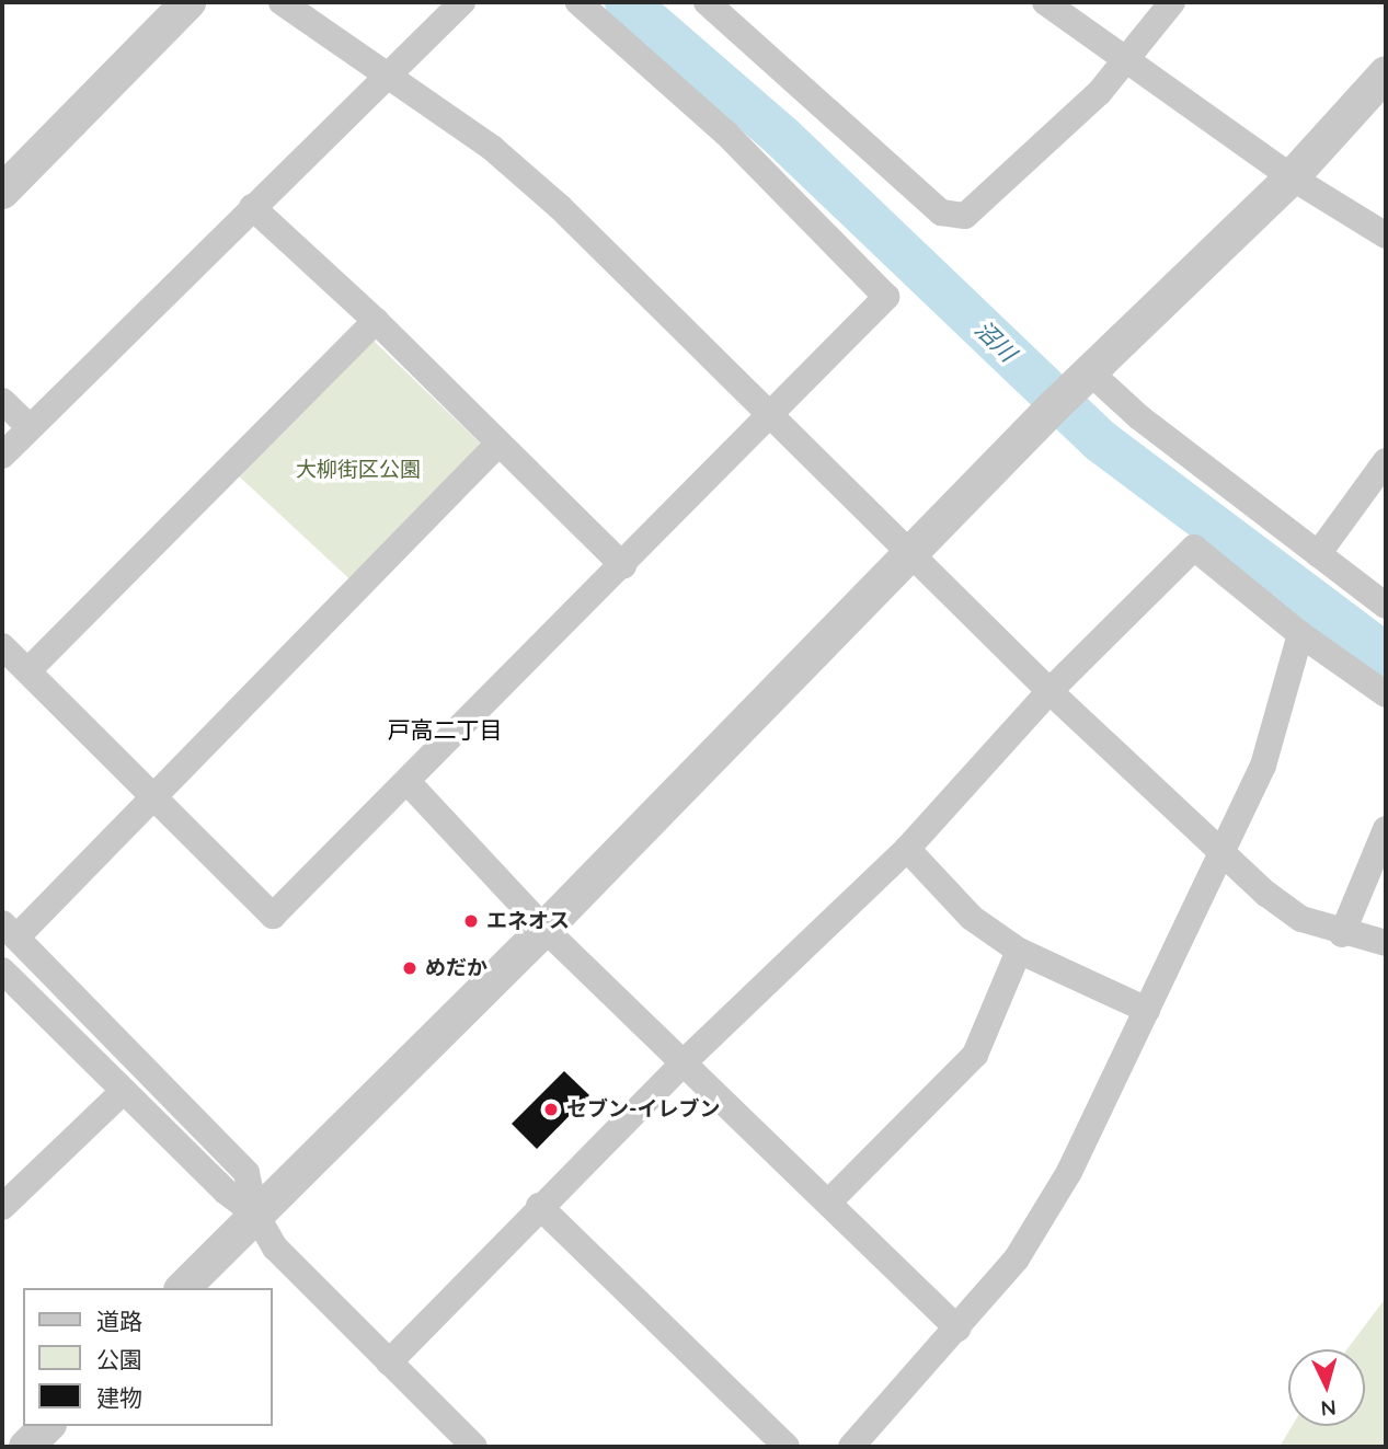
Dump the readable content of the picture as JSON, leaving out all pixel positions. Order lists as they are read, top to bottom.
{
  "districts": ["戸高二丁目"],
  "water": ["沼川"],
  "parks": ["大柳街区公園"],
  "places": ["エネオス", "めだか", "セブン-イレブン"],
  "legend": ["道路", "公園", "建物"],
  "north": "bottom"
}
